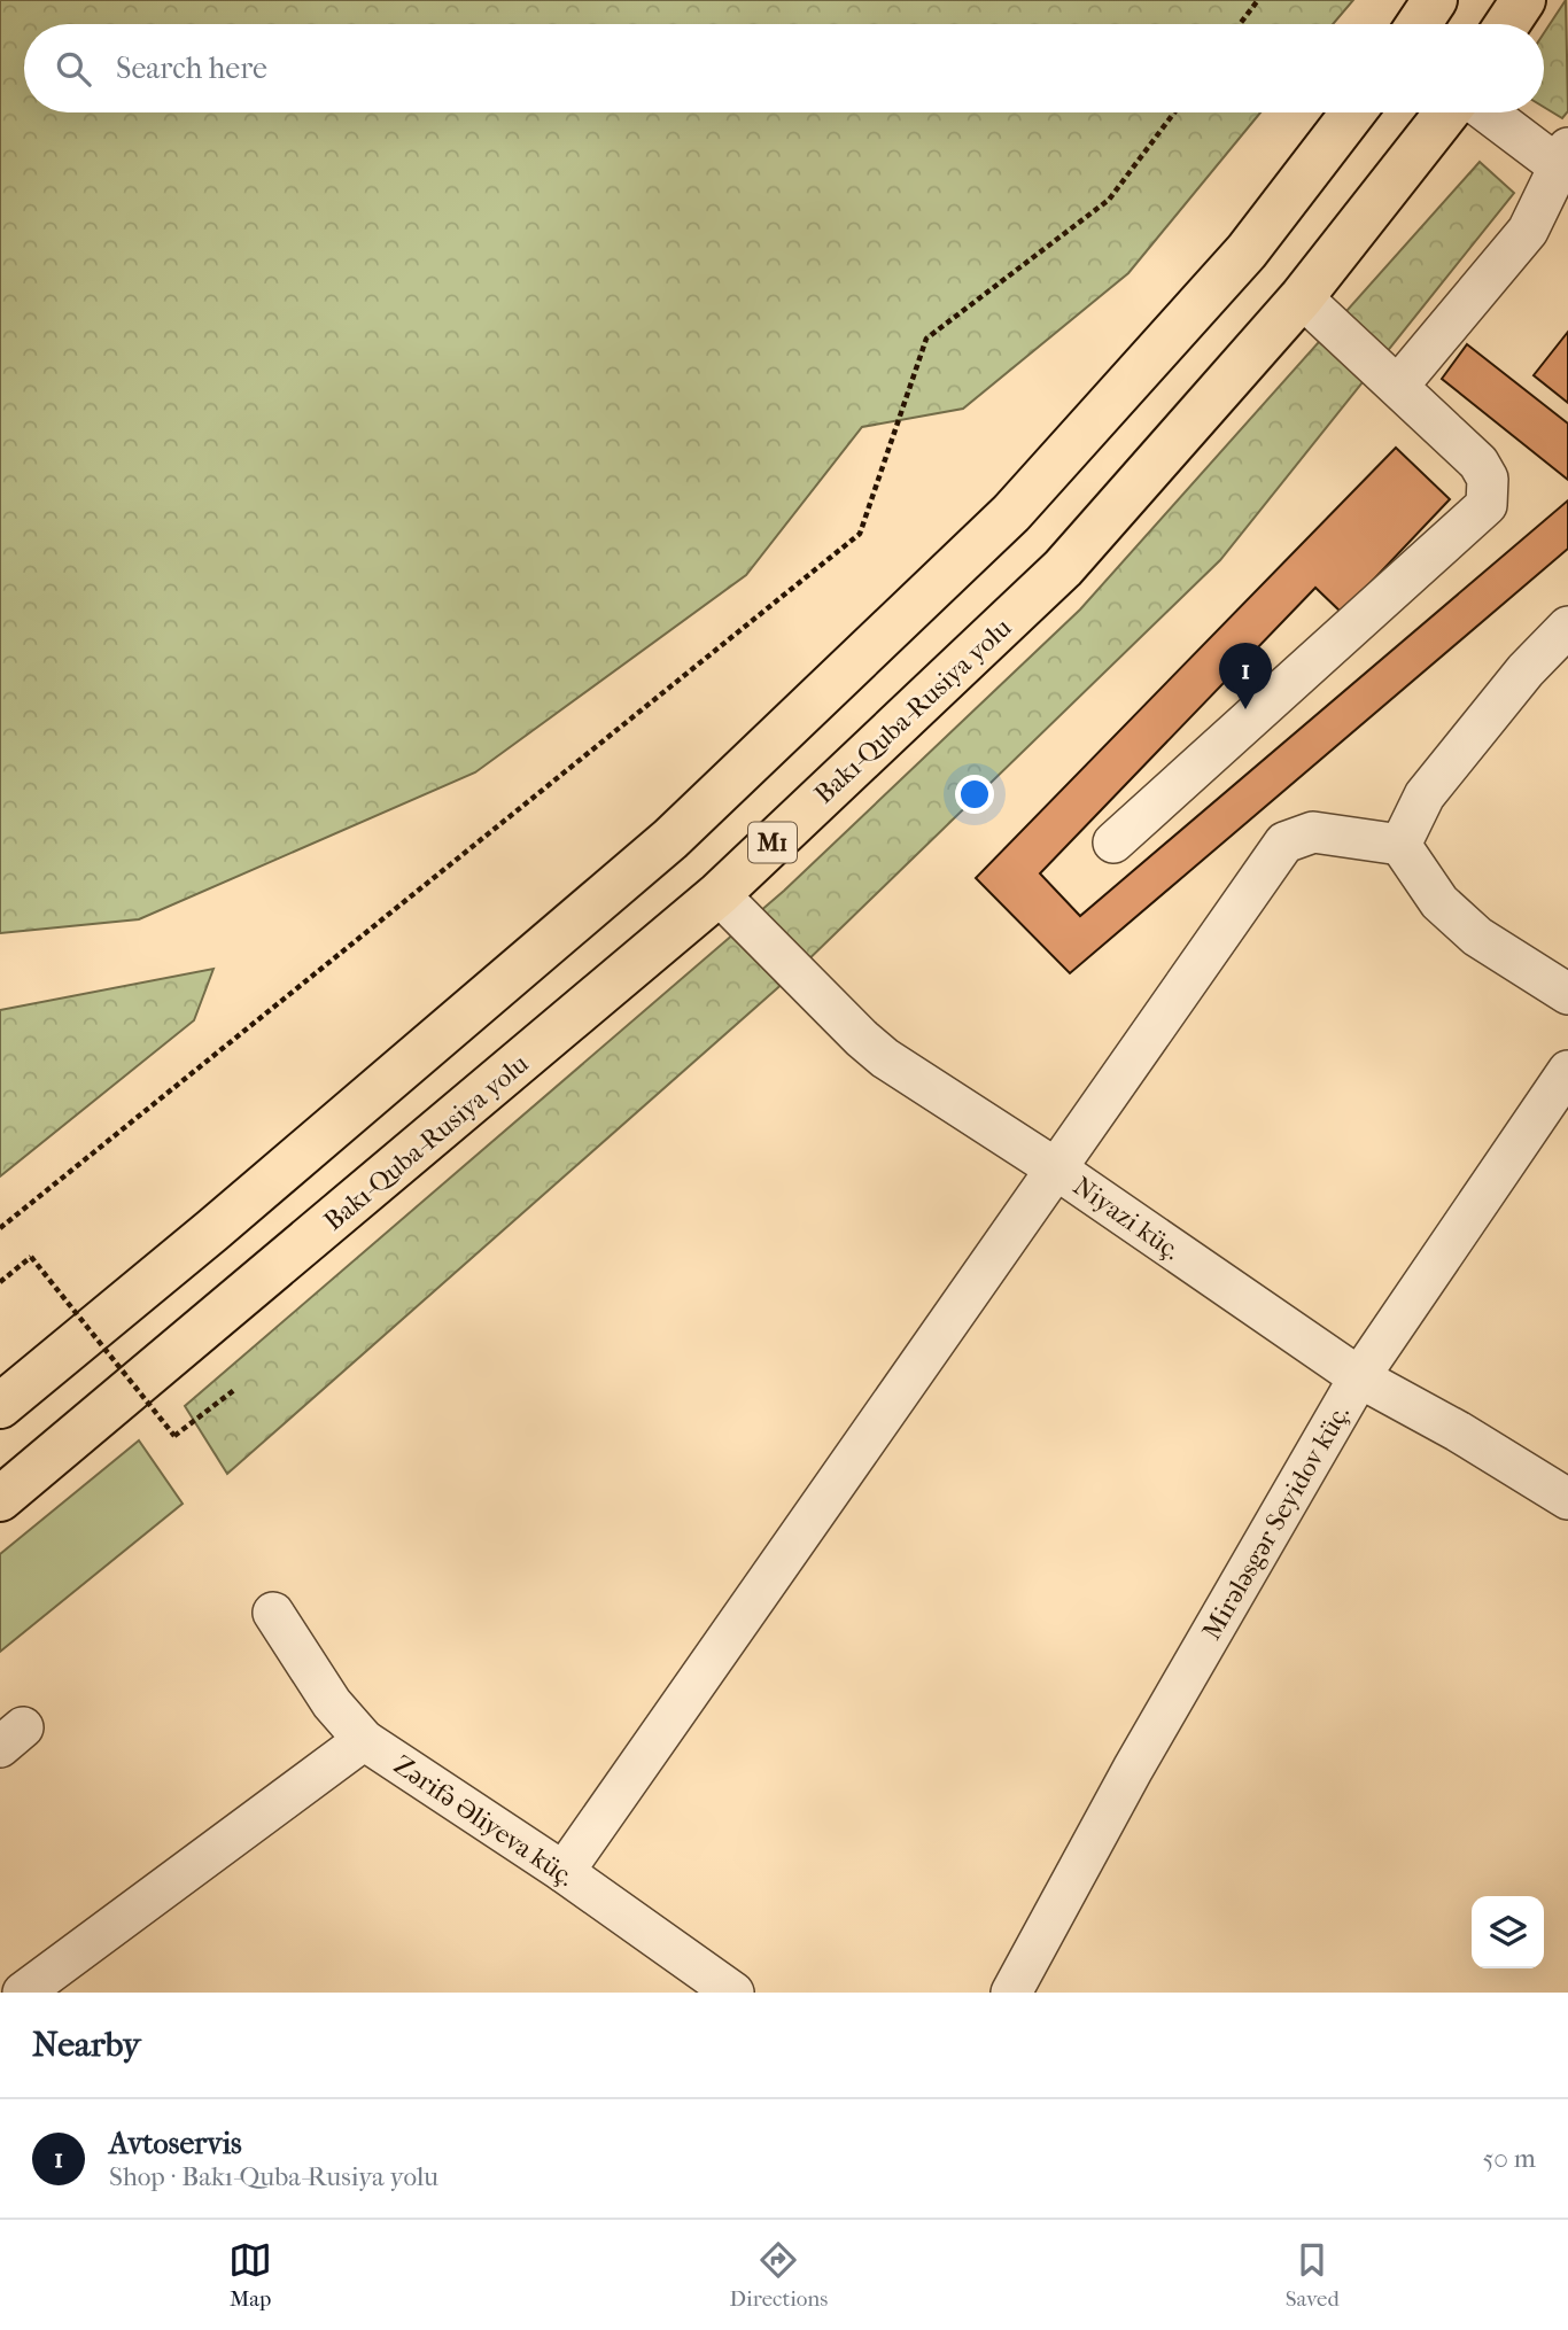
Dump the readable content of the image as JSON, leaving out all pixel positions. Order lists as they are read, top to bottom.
{
  "streets": {
    "highway": ["Bakı-Quba-Rusiya yolu", "M1"],
    "street": ["Niyazi küç.", "Mirələsgər Seyidov küç.", "Zərifə Əliyeva küç."]
  },
  "crossings": [
    ["Bakı-Quba-Rusiya yolu", "Niyazi küç."],
    ["Niyazi küç.", "Mirələsgər Seyidov küç."]
  ],
  "page": {
    "search": "Search here",
    "pins": "1",
    "heading": "Nearby",
    "list": [
      {
        "mark": "1",
        "name": "Avtoservis",
        "note": "Shop · Bakı-Quba-Rusiya yolu",
        "value": "50 m"
      }
    ],
    "nav": ["Map", "Directions", "Saved"]
  }
}
